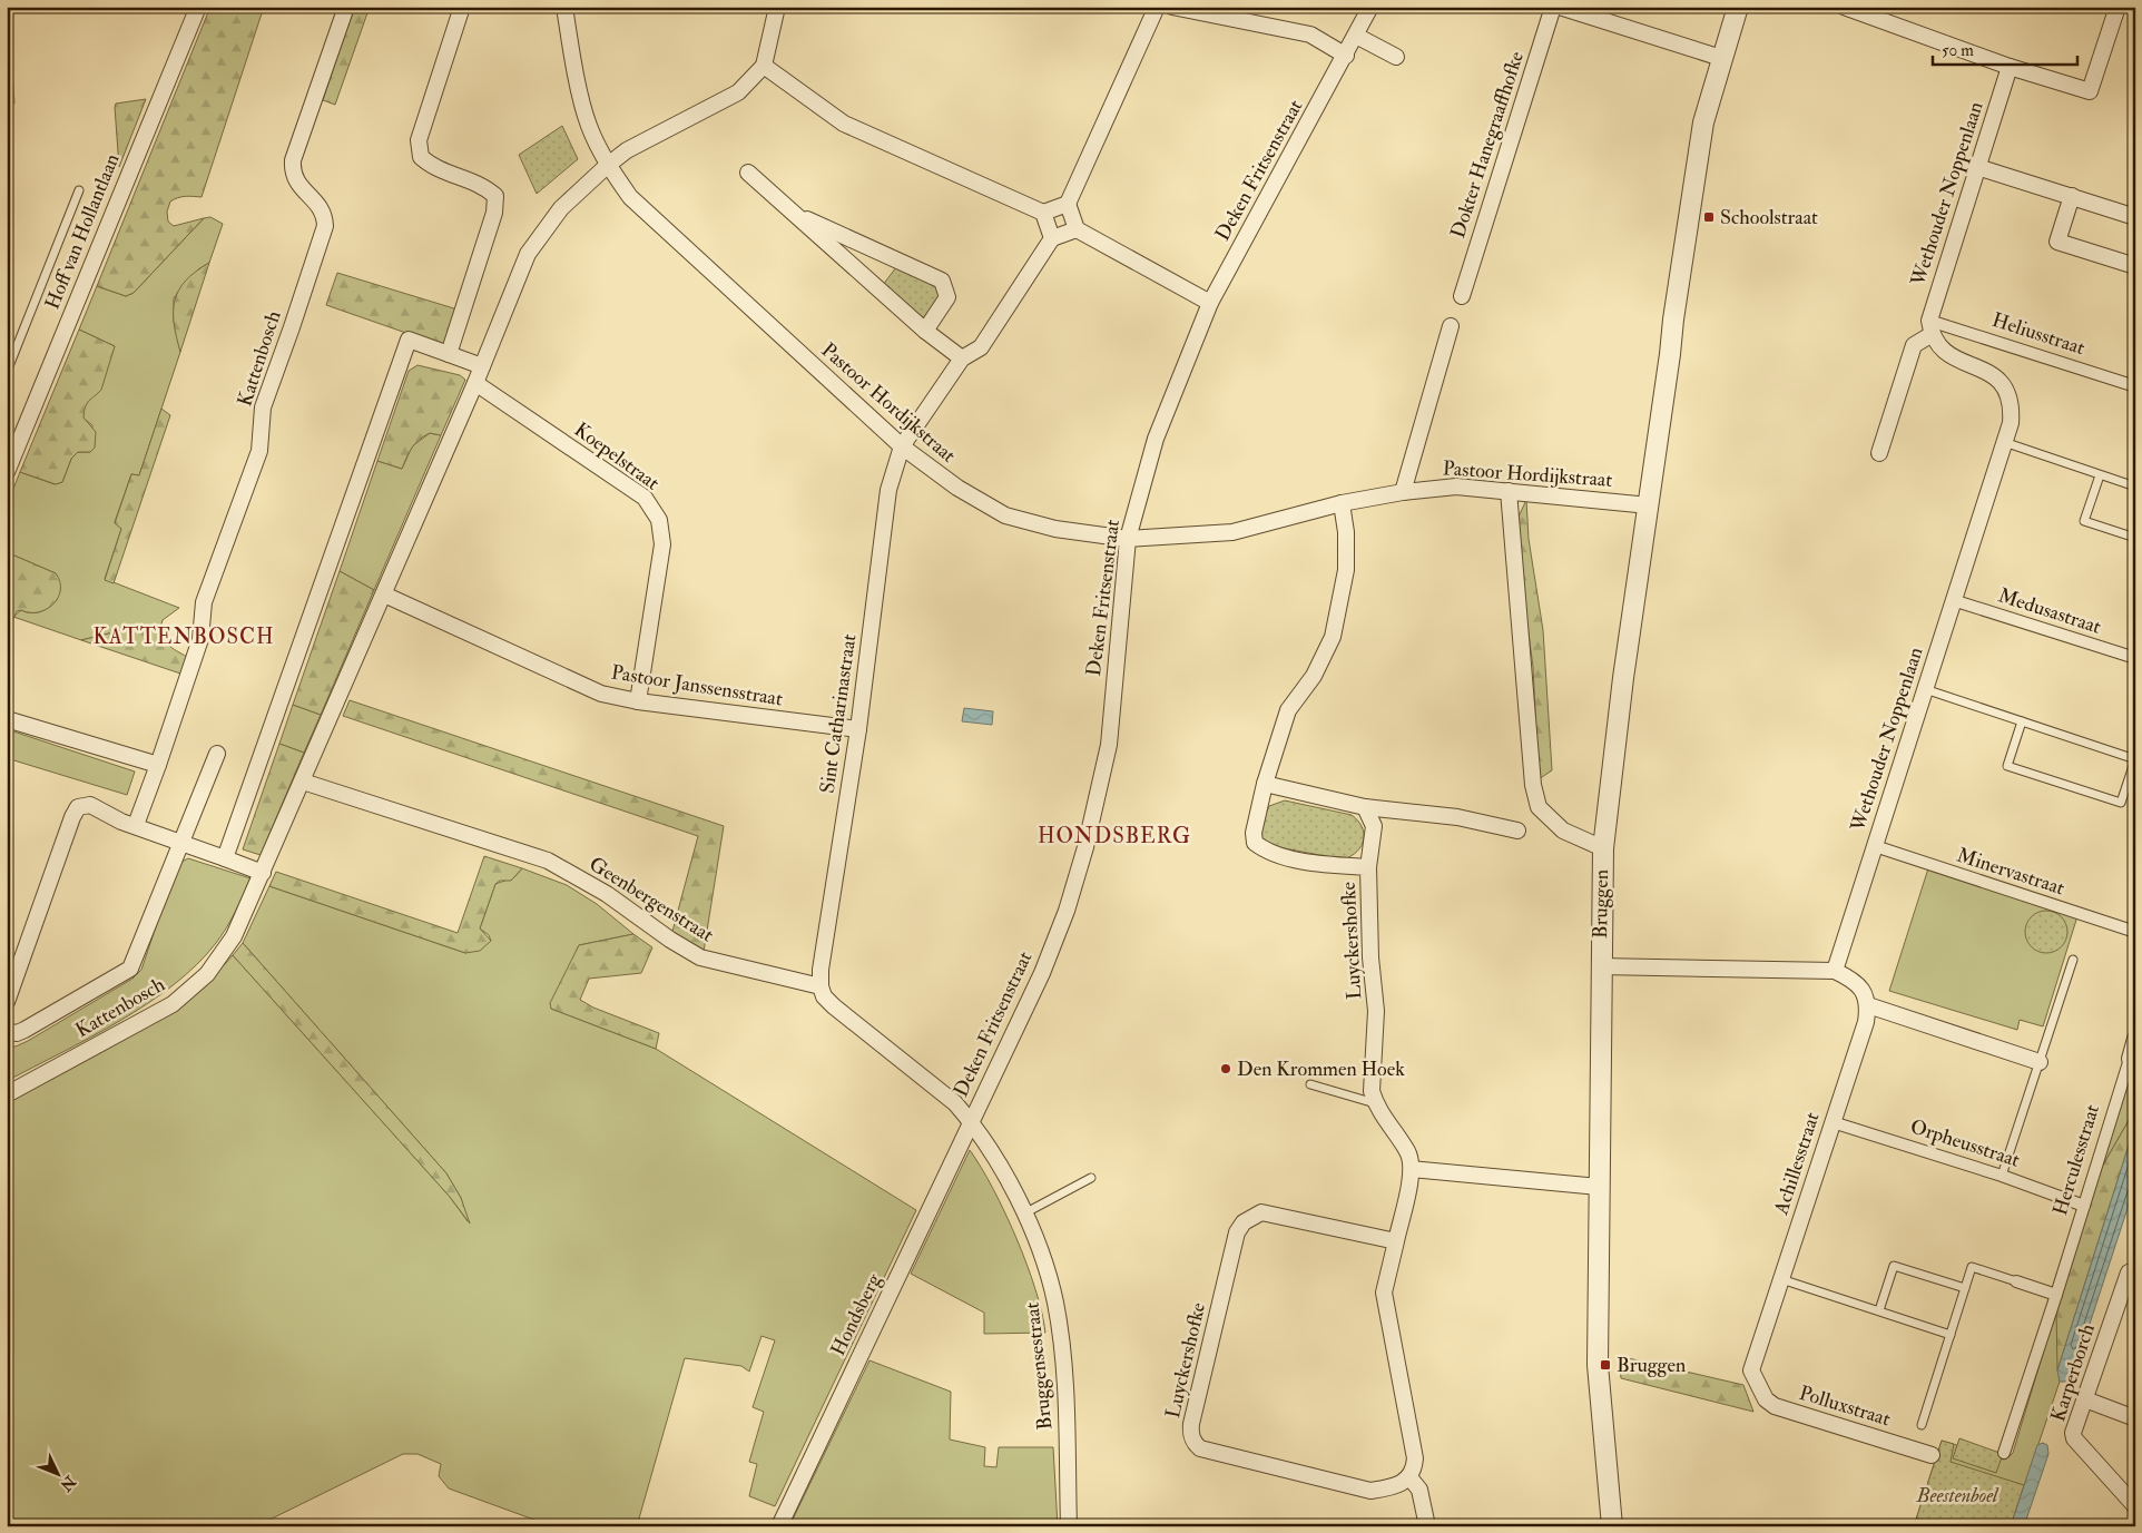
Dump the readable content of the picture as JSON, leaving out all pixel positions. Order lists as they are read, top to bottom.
{
  "streets": {
    "street": [
      "Dokter Hanegraaffhofke",
      "Deken Fritsenstraat",
      "Wethouder Noppenlaan",
      "Hoff van Hollantlaan",
      "Heliusstraat",
      "Kattenbosch",
      "Pastoor Hordijkstraat",
      "Koepelstraat",
      "Medusastraat",
      "Pastoor Janssensstraat",
      "Sint Catharinastraat",
      "Minervastraat",
      "Geenbergenstraat",
      "Bruggen",
      "Luyckershofke",
      "Orpheusstraat",
      "Herculesstraat",
      "Achillesstraat",
      "Hondsberg",
      "Bruggensestraat",
      "Karperborch",
      "Polluxstraat"
    ]
  },
  "crossings": [
    ["Deken Fritsenstraat", "Pastoor Hordijkstraat"],
    ["Deken Fritsenstraat", "Hondsberg"],
    ["Deken Fritsenstraat", "Bruggensestraat"],
    ["Wethouder Noppenlaan", "Heliusstraat"],
    ["Wethouder Noppenlaan", "Medusastraat"],
    ["Wethouder Noppenlaan", "Minervastraat"],
    ["Kattenbosch", "Pastoor Hordijkstraat"],
    ["Kattenbosch", "Koepelstraat"],
    ["Kattenbosch", "Pastoor Janssensstraat"],
    ["Kattenbosch", "Geenbergenstraat"],
    ["Pastoor Hordijkstraat", "Sint Catharinastraat"],
    ["Pastoor Hordijkstraat", "Bruggen"],
    ["Pastoor Hordijkstraat", "Luyckershofke"],
    ["Koepelstraat", "Pastoor Janssensstraat"],
    ["Pastoor Janssensstraat", "Sint Catharinastraat"],
    ["Sint Catharinastraat", "Geenbergenstraat"],
    ["Orpheusstraat", "Herculesstraat"],
    ["Orpheusstraat", "Achillesstraat"],
    ["Achillesstraat", "Polluxstraat"],
    ["Hondsberg", "Bruggensestraat"]
  ],
  "districts": ["KATTENBOSCH", "HONDSBERG"],
  "parks": ["Beestenboel"],
  "places": {
    "transit": ["Schoolstraat", "Bruggen"],
    "other": ["Den Krommen Hoek"]
  },
  "scale_bar": "50 m",
  "north": "bottom right"
}
